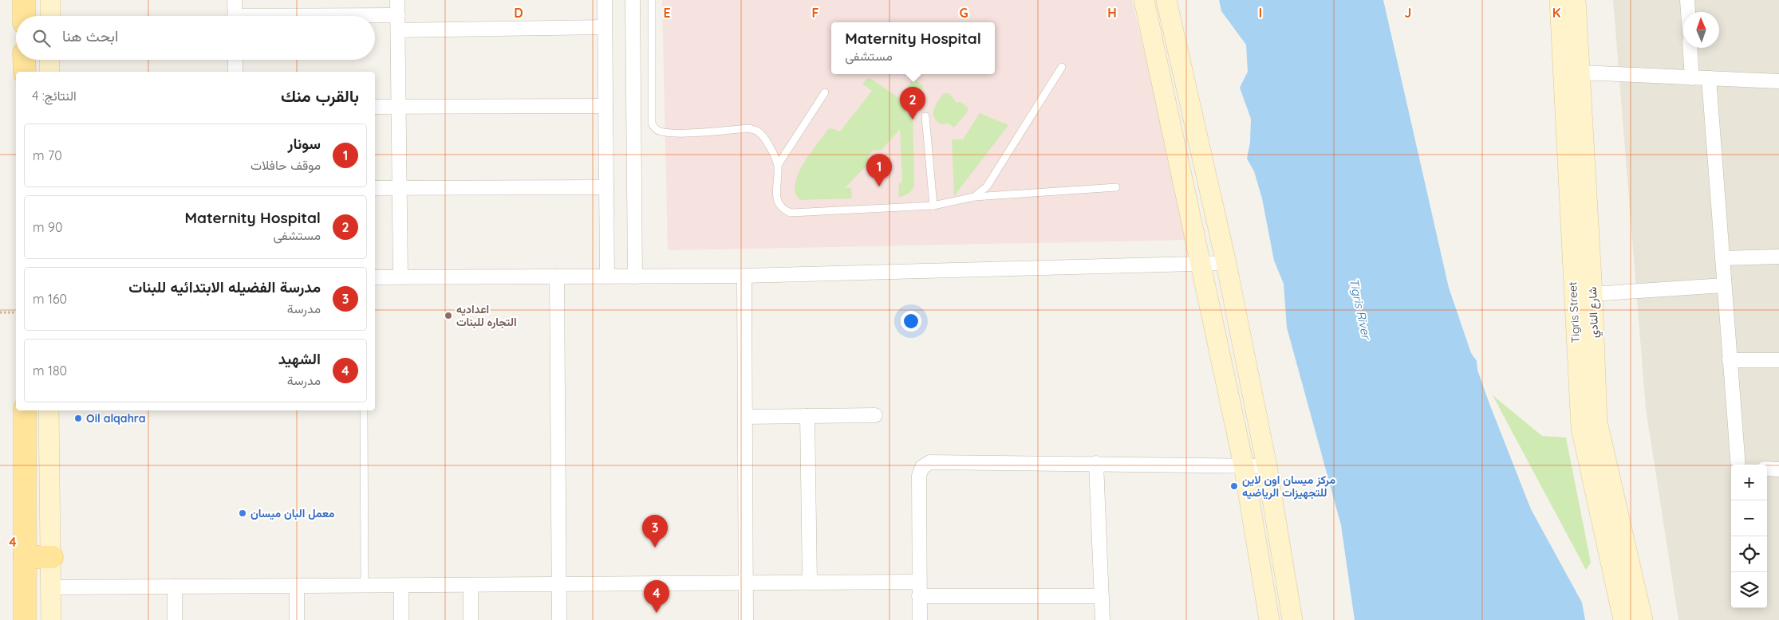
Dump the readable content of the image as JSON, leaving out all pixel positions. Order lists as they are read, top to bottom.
{
  "streets": {
    "street": ["Tigris Street", "شارع النادي"]
  },
  "water": ["Tigris River"],
  "places": [
    "اعداديه التجاره للبنات",
    "Oil alqahra",
    "مركز ميسان اون لاين للتجهيزات الرياضيه",
    "معمل البان ميسان"
  ],
  "north": "top",
  "page": {
    "search": "ابحث هنا",
    "popup": ["Maternity Hospital", "مستشفى"],
    "heading": ["بالقرب منك", "النتائج: 4"],
    "pins": [
      "2",
      "1",
      "3",
      "4"
    ],
    "list": [
      {
        "mark": "1",
        "name": "سونار",
        "note": "موقف حافلات",
        "value": "70 m"
      },
      {
        "mark": "2",
        "name": "Maternity Hospital",
        "note": "مستشفى",
        "value": "90 m"
      },
      {
        "mark": "3",
        "name": "مدرسة الفضيله الابتدائيه للبنات",
        "note": "مدرسة",
        "value": "160 m"
      },
      {
        "mark": "4",
        "name": "الشهيد",
        "note": "مدرسة",
        "value": "180 m"
      }
    ],
    "map_buttons": ["+", "−"]
  },
  "grid": {
    "columns": [
      "D",
      "E",
      "F",
      "G",
      "H",
      "I",
      "J",
      "K"
    ],
    "rows": ["4"]
  }
}
